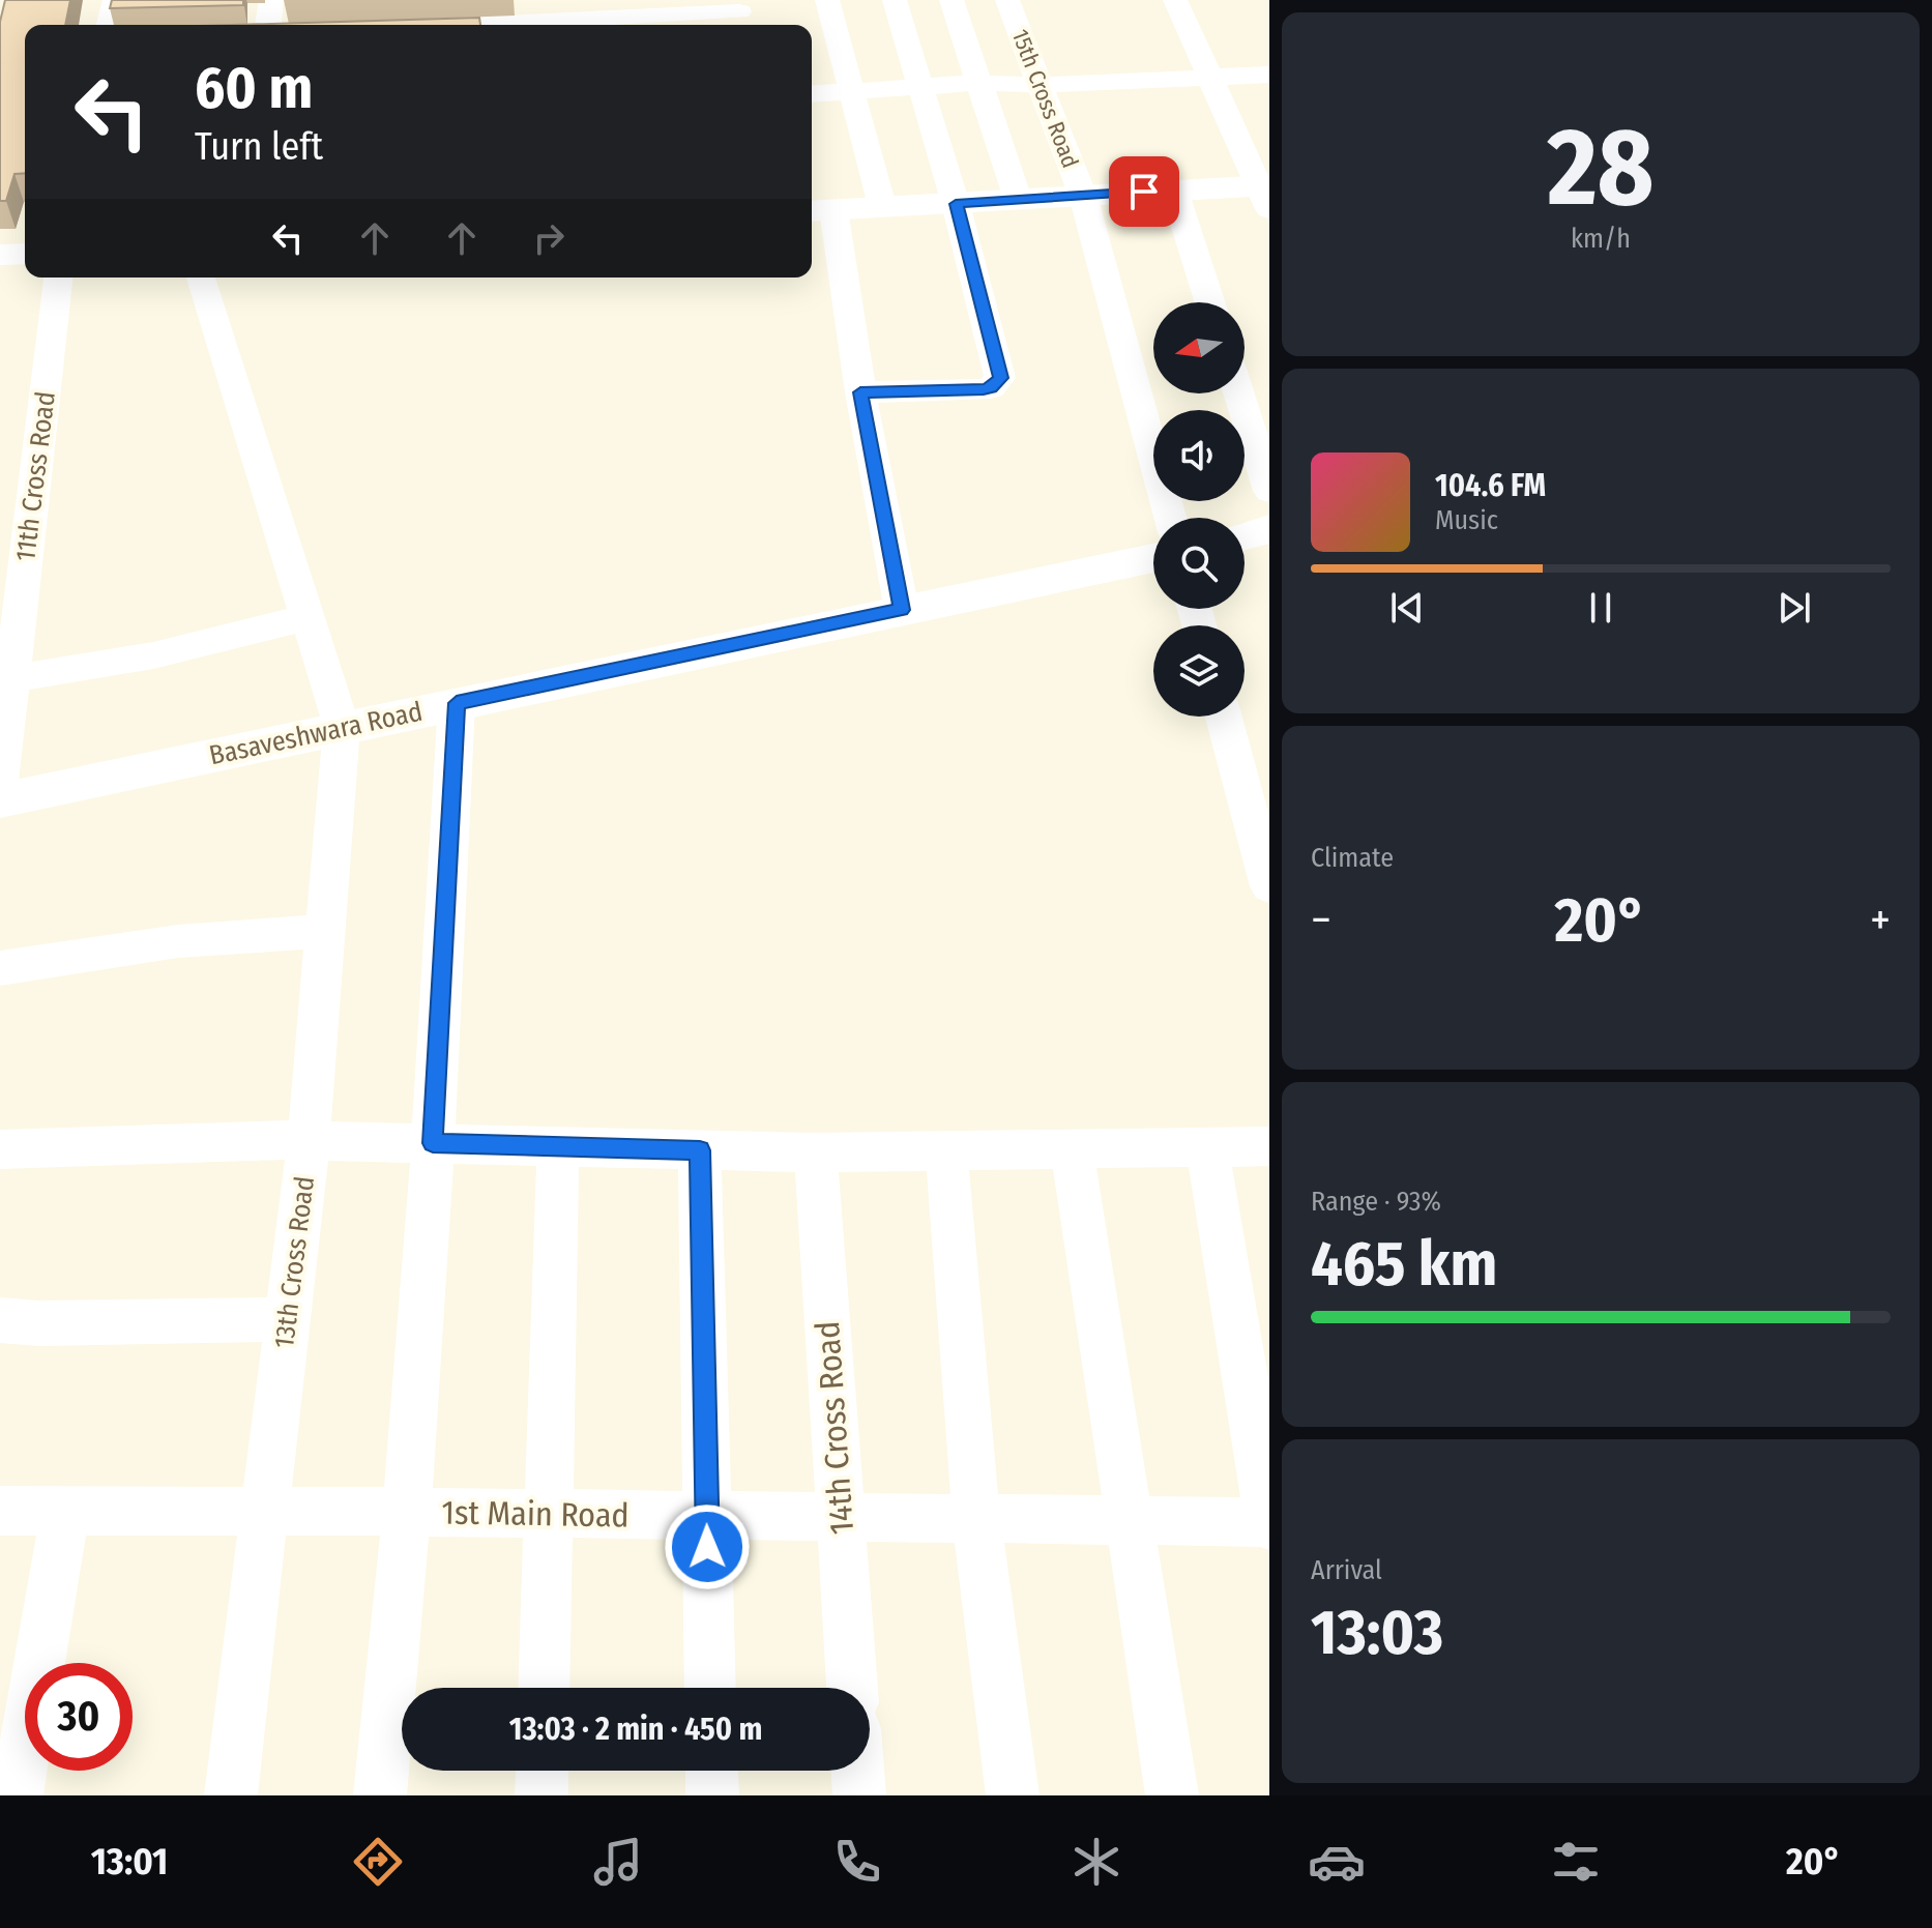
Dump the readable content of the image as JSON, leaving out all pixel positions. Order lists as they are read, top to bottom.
{
  "streets": {
    "street": [
      "15th Cross Road",
      "11th Cross Road",
      "Basaveshwara Road",
      "13th Cross Road",
      "14th Cross Road",
      "1st Main Road"
    ]
  },
  "crossings": [
    ["11th Cross Road", "Basaveshwara Road"],
    ["Basaveshwara Road", "13th Cross Road"],
    ["13th Cross Road", "1st Main Road"],
    ["14th Cross Road", "1st Main Road"]
  ],
  "north": "left",
  "page": {
    "tile": [
      ["28", "km/h"],
      "Climate",
      ["Range · 93%", "465 km"],
      ["Arrival", "13:03"]
    ],
    "turn": ["60 m", "Turn left"],
    "song": ["104.6 FM", "Music"],
    "heat": ["−", "20°", "+"],
    "limit": "30",
    "trip": "13:03 · 2 min · 450 m",
    "tabs": ["13:01", "20°"]
  }
}
